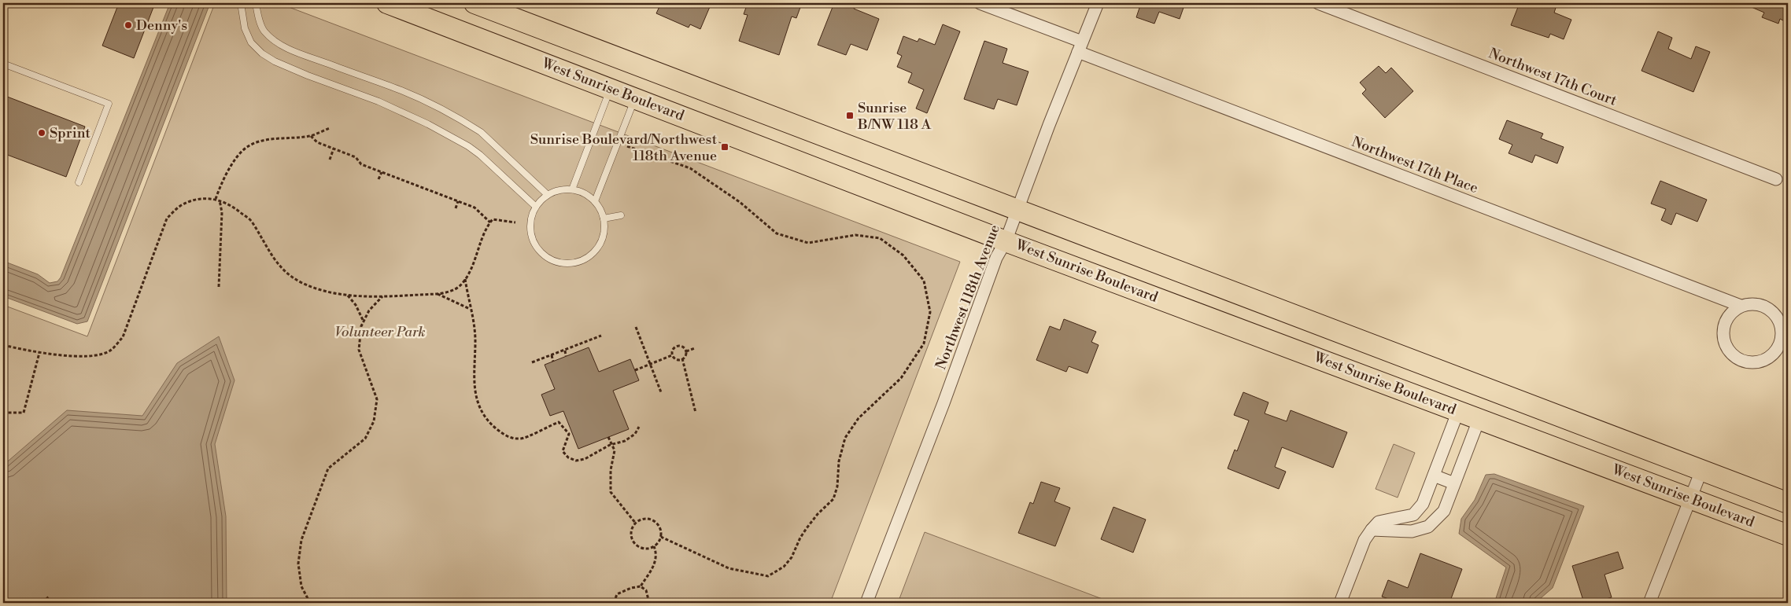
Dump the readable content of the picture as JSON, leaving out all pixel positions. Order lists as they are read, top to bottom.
{
  "streets": {
    "highway": ["West Sunrise Boulevard"],
    "street": ["Northwest 17th Court", "Northwest 17th Place", "Northwest 118th Avenue"]
  },
  "crossings": [
    ["West Sunrise Boulevard", "Northwest 118th Avenue"],
    ["Northwest 17th Place", "Northwest 118th Avenue"]
  ],
  "parks": ["Volunteer Park"],
  "places": {
    "other": ["Denny's", "Sprint"],
    "transit": ["Sunrise B/NW 118 A", "Sunrise Boulevard/Northwest 118th Avenue"]
  }
}
